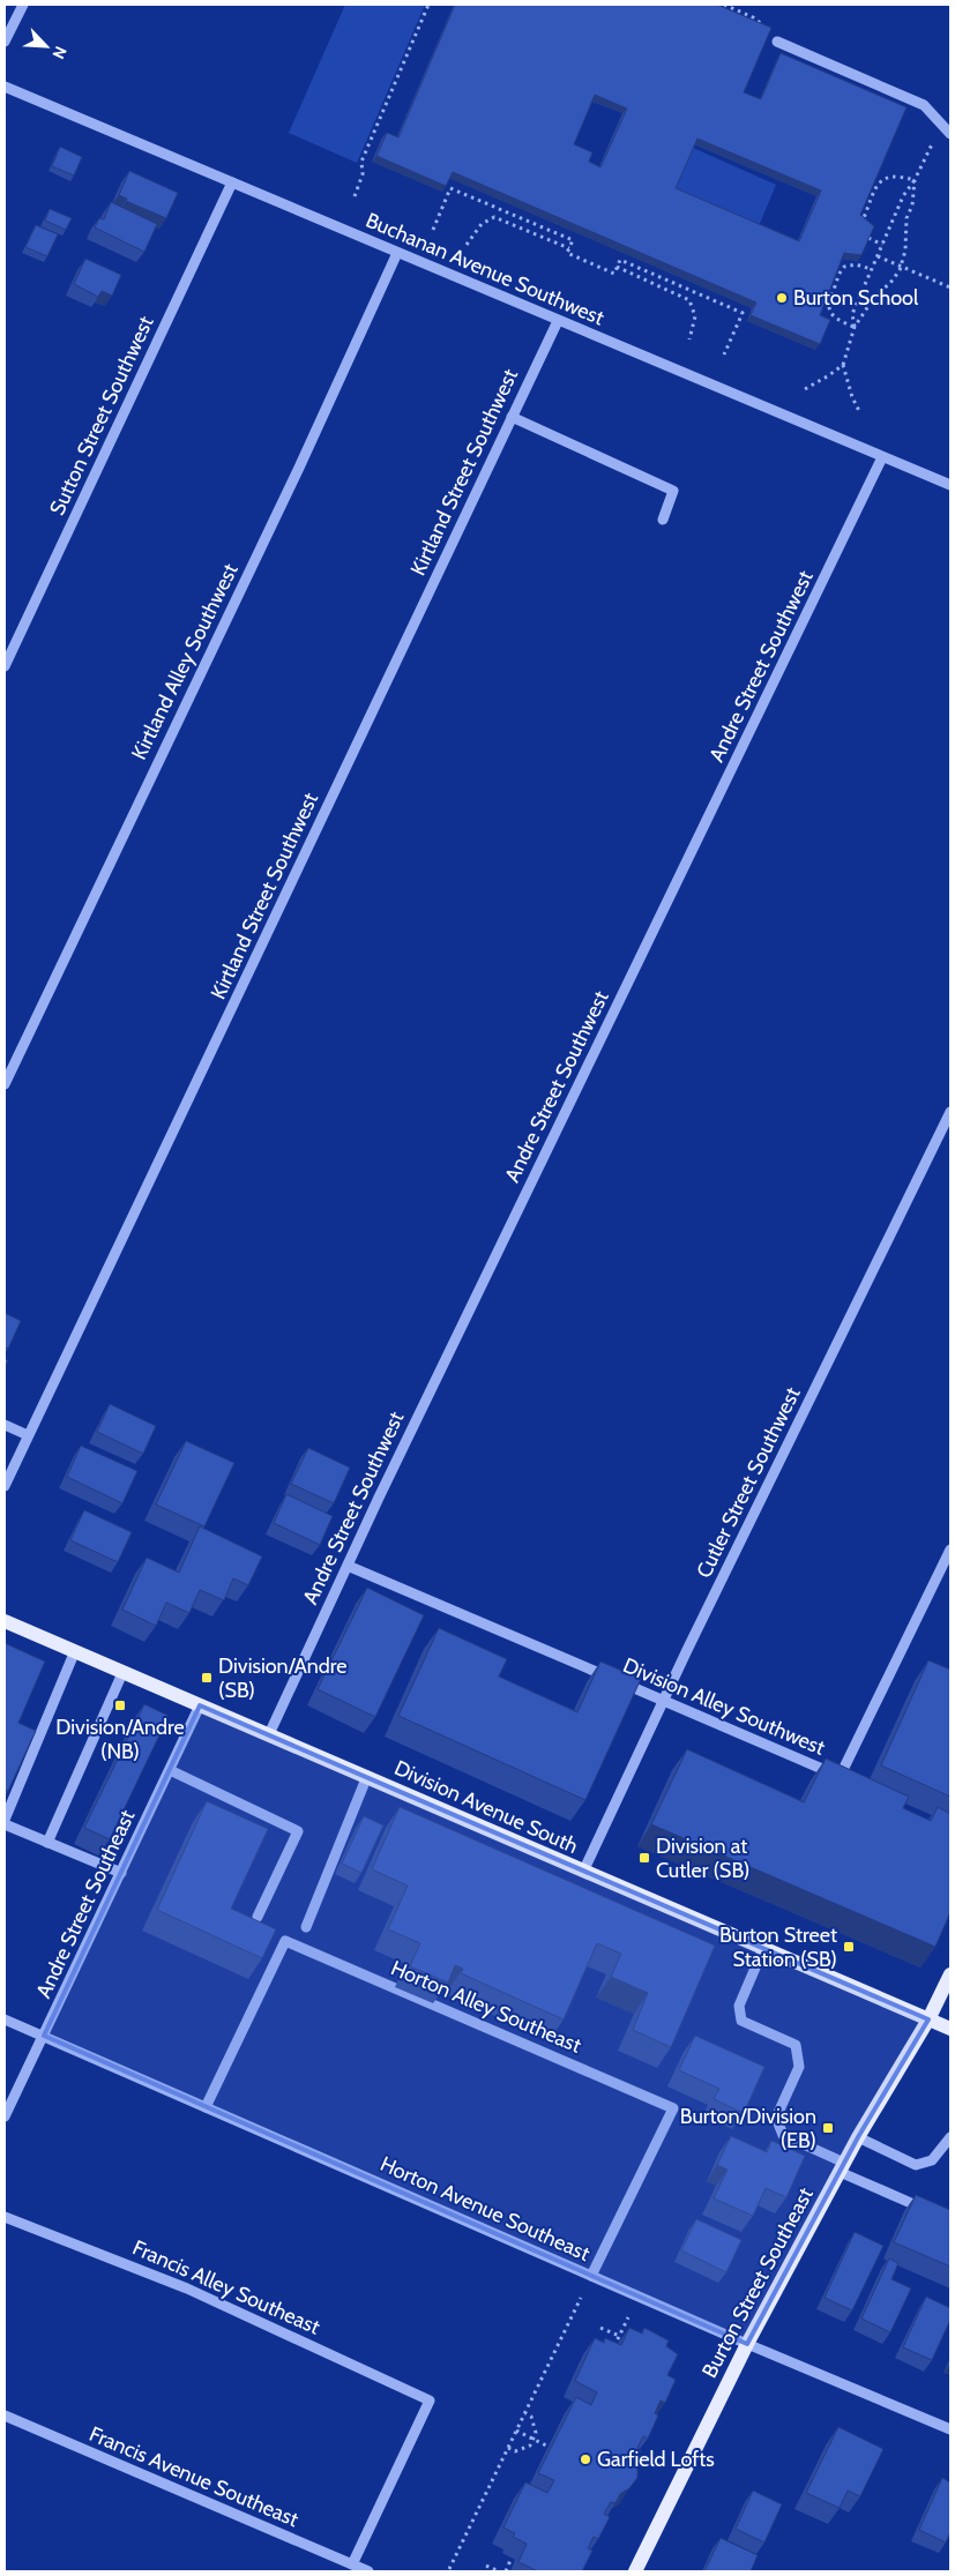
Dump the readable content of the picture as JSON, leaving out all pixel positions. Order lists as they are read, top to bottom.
{
  "streets": {
    "main road": ["Division Avenue South", "Burton Street Southeast"],
    "street": [
      "Buchanan Avenue Southwest",
      "Sutton Street Southwest",
      "Kirtland Street Southwest",
      "Kirtland Alley Southwest",
      "Andre Street Southwest",
      "Cutler Street Southwest",
      "Division Alley Southwest",
      "Andre Street Southeast",
      "Horton Alley Southeast",
      "Horton Avenue Southeast",
      "Francis Alley Southeast",
      "Francis Avenue Southeast"
    ]
  },
  "crossings": [
    ["Buchanan Avenue Southwest", "Sutton Street Southwest"],
    ["Buchanan Avenue Southwest", "Kirtland Street Southwest"],
    ["Buchanan Avenue Southwest", "Kirtland Alley Southwest"],
    ["Buchanan Avenue Southwest", "Andre Street Southwest"],
    ["Andre Street Southwest", "Division Alley Southwest"],
    ["Andre Street Southwest", "Division Avenue South"],
    ["Cutler Street Southwest", "Division Alley Southwest"],
    ["Cutler Street Southwest", "Division Avenue South"],
    ["Division Avenue South", "Andre Street Southeast"],
    ["Division Avenue South", "Burton Street Southeast"],
    ["Andre Street Southeast", "Horton Avenue Southeast"],
    ["Horton Alley Southeast", "Horton Avenue Southeast"],
    ["Horton Avenue Southeast", "Burton Street Southeast"],
    ["Francis Alley Southeast", "Francis Avenue Southeast"]
  ],
  "places": {
    "other": ["Burton School", "Garfield Lofts"],
    "transit": [
      "Division/Andre (SB)",
      "Division/Andre (NB)",
      "Division at Cutler (SB)",
      "Burton Street Station (SB)",
      "Burton/Division (EB)"
    ]
  },
  "north": "bottom right"
}
